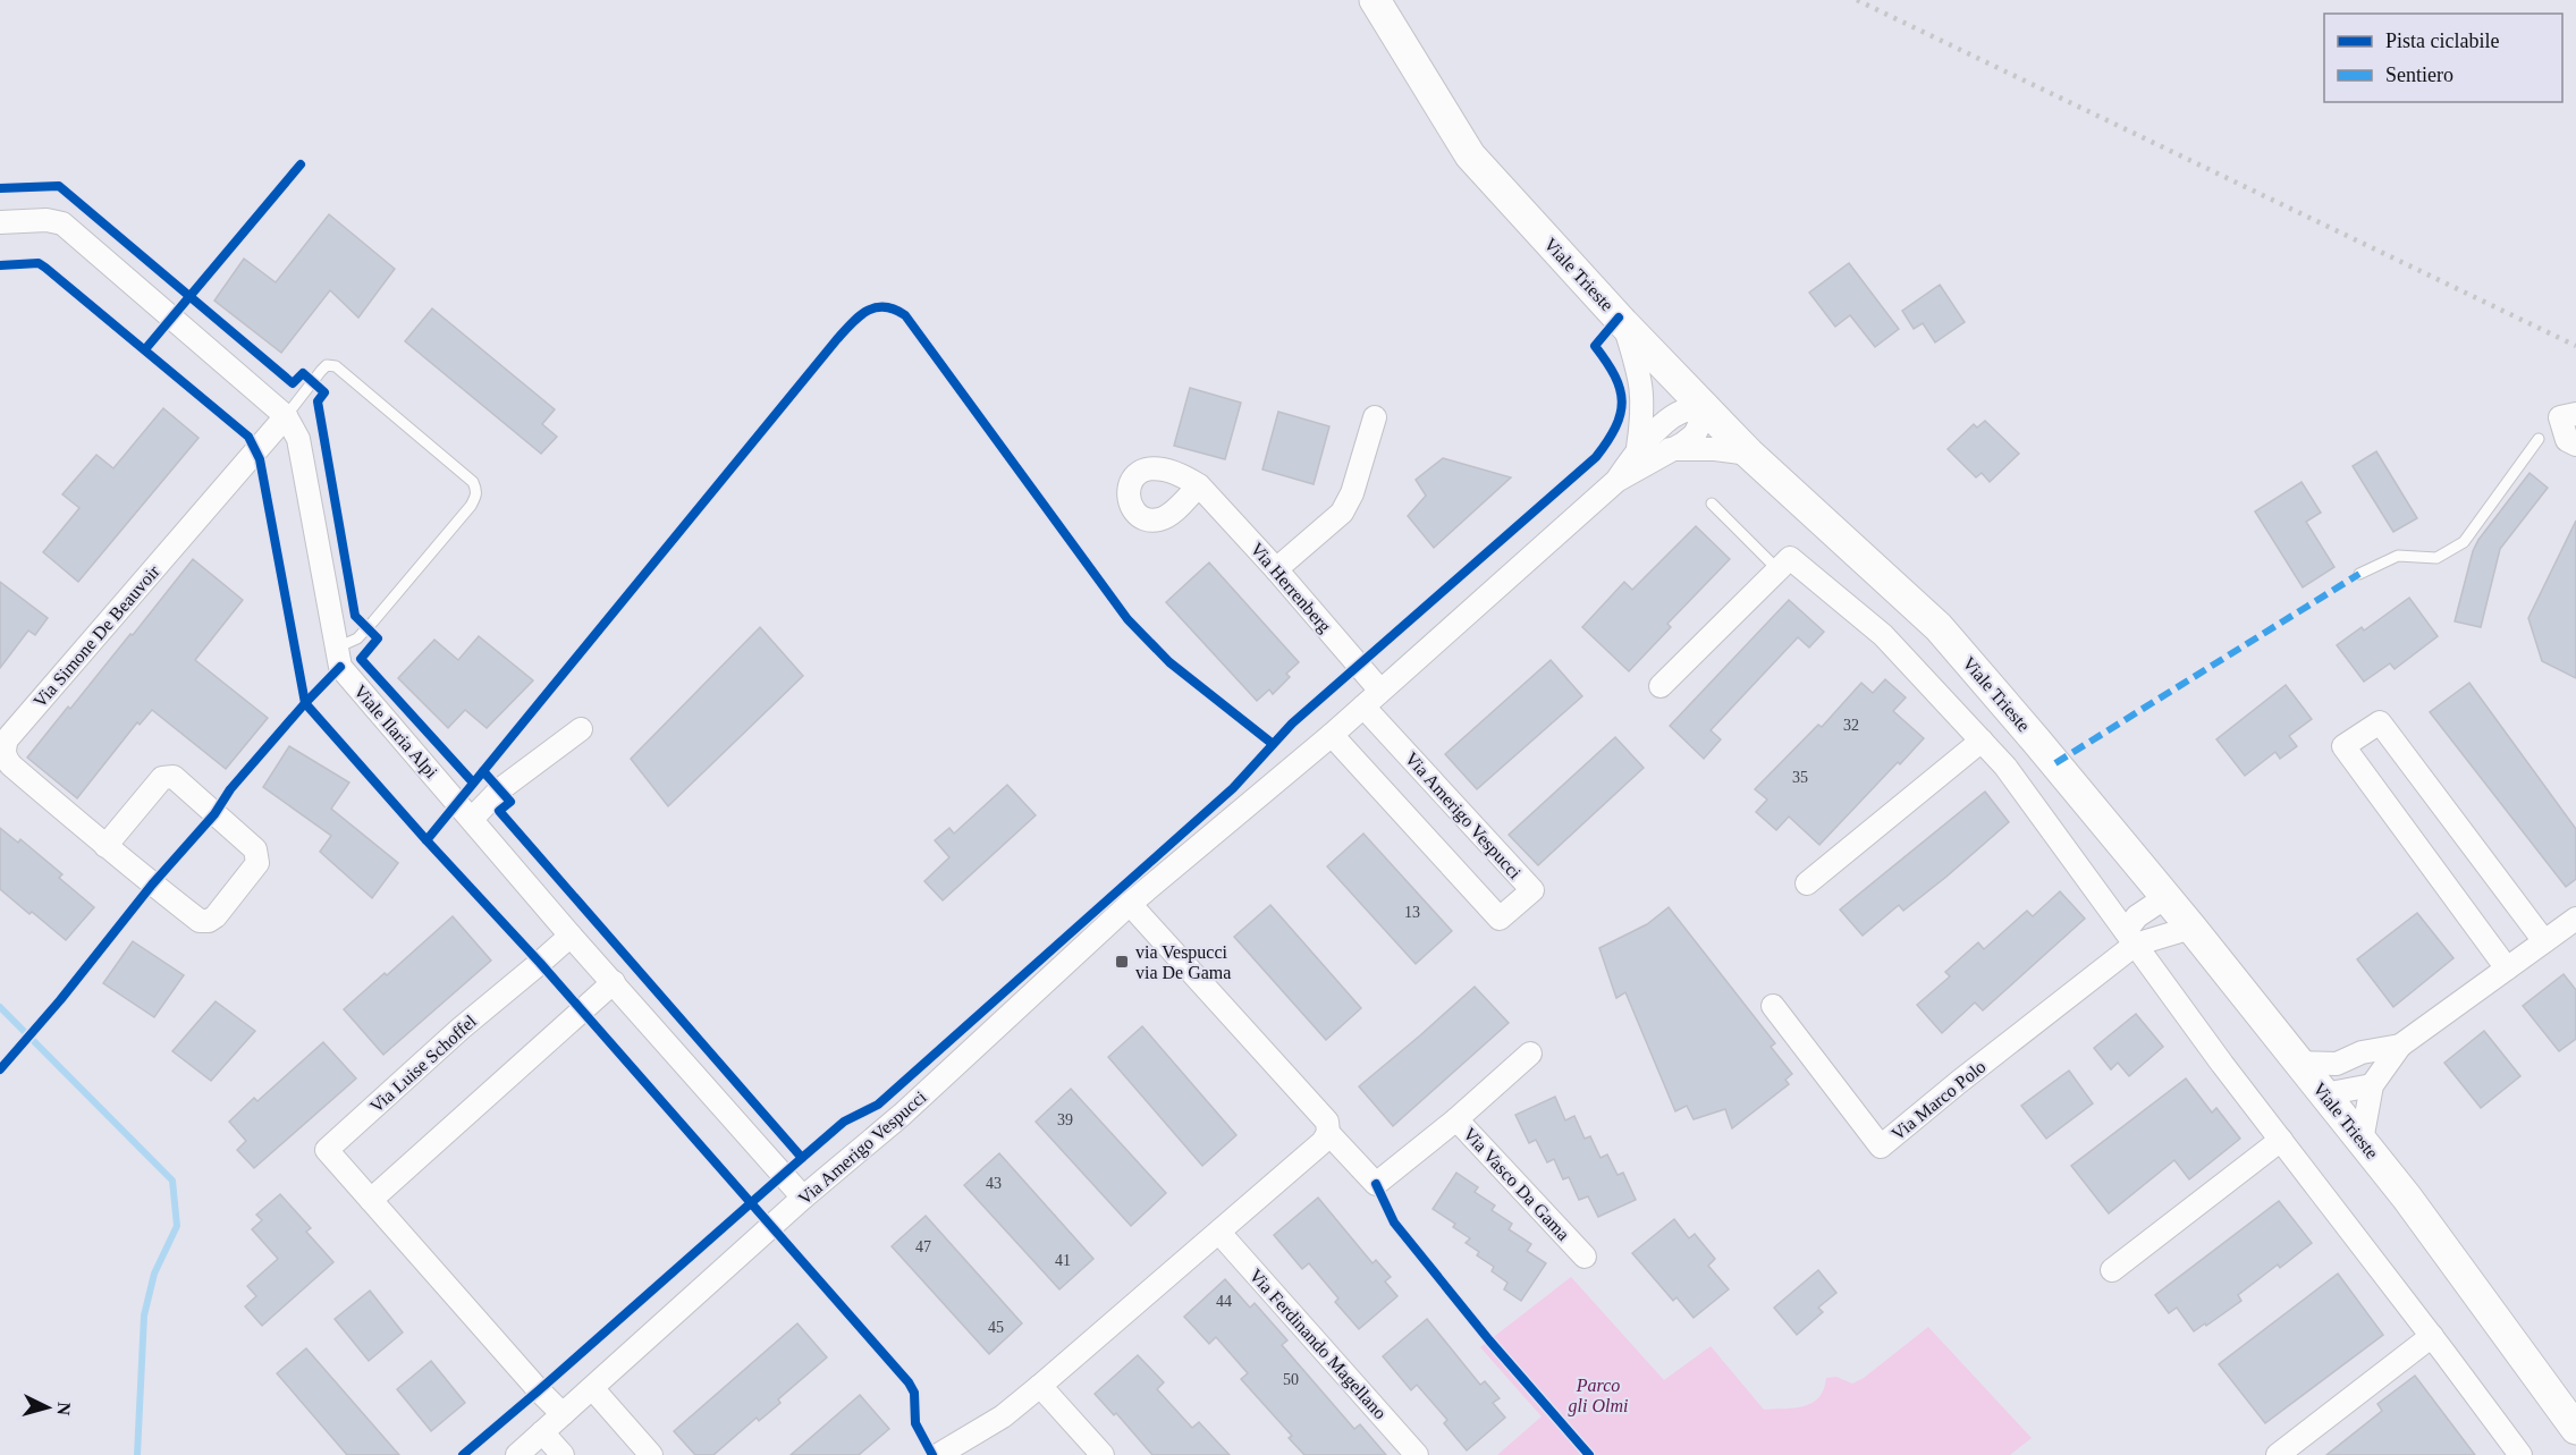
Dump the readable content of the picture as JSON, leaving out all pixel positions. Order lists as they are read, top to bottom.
{
  "streets": {
    "main road": ["Viale Trieste"],
    "street": [
      "Via Herrenberg",
      "Via Simone De Beauvoir",
      "Viale Ilaria Alpi",
      "Via Amerigo Vespucci",
      "Via Luise Schoffel",
      "Via Marco Polo",
      "Via Vasco Da Gama",
      "Via Ferdinando Magellano"
    ]
  },
  "crossings": [
    ["Viale Trieste", "Via Amerigo Vespucci"],
    ["Viale Trieste", "Via Marco Polo"],
    ["Via Herrenberg", "Via Amerigo Vespucci"],
    ["Via Simone De Beauvoir", "Viale Ilaria Alpi"],
    ["Viale Ilaria Alpi", "Via Amerigo Vespucci"],
    ["Viale Ilaria Alpi", "Via Luise Schoffel"],
    ["Via Amerigo Vespucci", "Via Luise Schoffel"]
  ],
  "parks": ["Parco gli Olmi"],
  "places": {
    "transit": ["via Vespucci via De Gama"]
  },
  "house_numbers": [
    "32",
    "35",
    "13",
    "39",
    "43",
    "47",
    "41",
    "44",
    "45",
    "50"
  ],
  "legend": ["Pista ciclabile", "Sentiero"],
  "north": "right"
}
